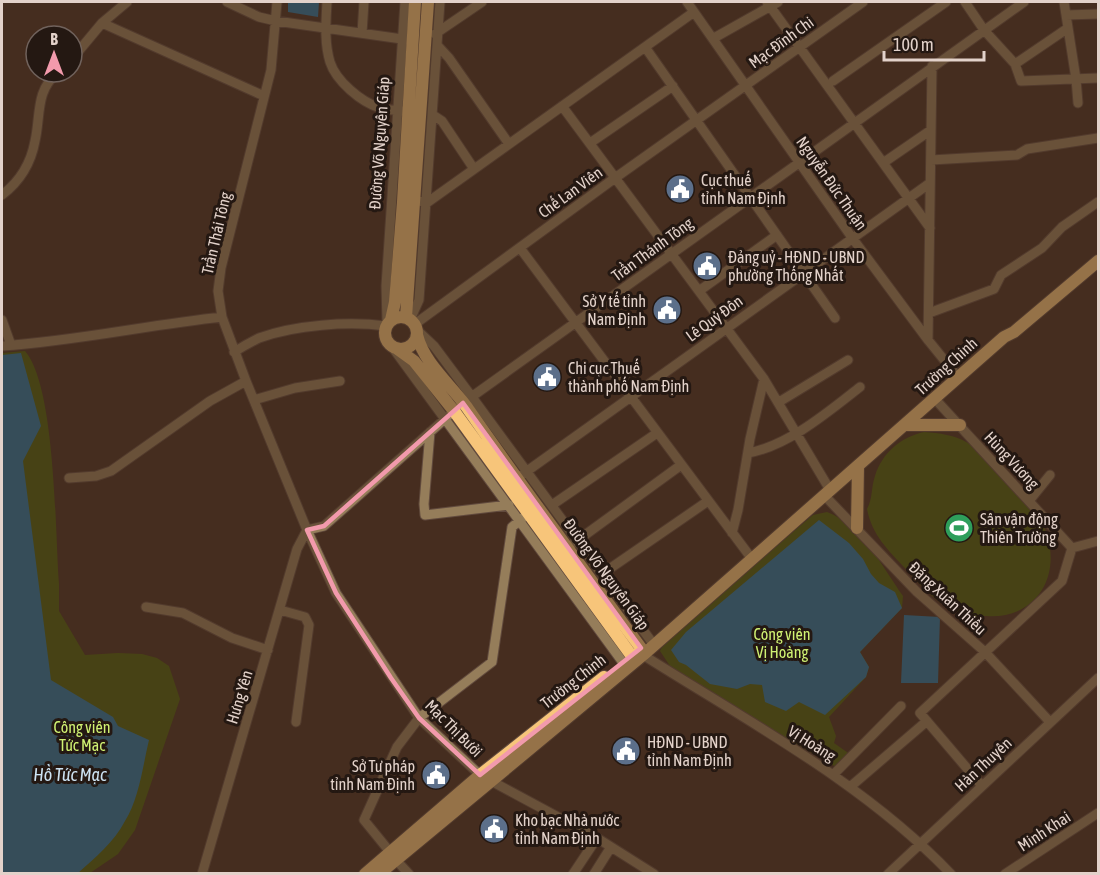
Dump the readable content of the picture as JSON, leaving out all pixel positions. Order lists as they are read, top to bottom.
{
  "streets": {
    "main road": ["Đường Võ Nguyên Giáp", "Trường Chinh"],
    "street": [
      "Mạc Đĩnh Chi",
      "Nguyễn Đức Thuận",
      "Chế Lan Viên",
      "Trần Thái Tông",
      "Trần Thánh Tông",
      "Lê Quý Đôn",
      "Hùng Vương",
      "Đặng Xuân Thiều",
      "Hưng Yên",
      "Mạc Thị Bưởi",
      "Vị Hoàng",
      "Hàn Thuyên",
      "Minh Khai"
    ]
  },
  "crossings": [
    ["Mạc Đĩnh Chi", "Nguyễn Đức Thuận"],
    ["Mạc Đĩnh Chi", "Chế Lan Viên"],
    ["Đường Võ Nguyên Giáp", "Chế Lan Viên"],
    ["Đường Võ Nguyên Giáp", "Trần Thánh Tông"],
    ["Đường Võ Nguyên Giáp", "Lê Quý Đôn"],
    ["Đường Võ Nguyên Giáp", "Trường Chinh"],
    ["Đường Võ Nguyên Giáp", "Vị Hoàng"],
    ["Nguyễn Đức Thuận", "Chế Lan Viên"],
    ["Nguyễn Đức Thuận", "Trần Thánh Tông"],
    ["Nguyễn Đức Thuận", "Lê Quý Đôn"],
    ["Nguyễn Đức Thuận", "Trường Chinh"],
    ["Chế Lan Viên", "Đặng Xuân Thiều"],
    ["Trần Thái Tông", "Trần Thánh Tông"],
    ["Trần Thái Tông", "Hưng Yên"],
    ["Trần Thái Tông", "Mạc Thị Bưởi"],
    ["Trần Thánh Tông", "Đặng Xuân Thiều"],
    ["Trần Thánh Tông", "Hưng Yên"],
    ["Trần Thánh Tông", "Mạc Thị Bưởi"],
    ["Lê Quý Đôn", "Đặng Xuân Thiều"],
    ["Trường Chinh", "Hùng Vương"],
    ["Trường Chinh", "Đặng Xuân Thiều"],
    ["Trường Chinh", "Mạc Thị Bưởi"],
    ["Trường Chinh", "Vị Hoàng"],
    ["Đặng Xuân Thiều", "Hàn Thuyên"],
    ["Hưng Yên", "Mạc Thị Bưởi"],
    ["Vị Hoàng", "Hàn Thuyên"]
  ],
  "water": ["Hồ Tức Mạc"],
  "parks": ["Công viên Vị Hoàng", "Công viên Tức Mạc"],
  "places": {
    "public building": [
      "Cục thuế tỉnh Nam Định",
      "Đảng uỷ - HĐND - UBND phường Thống Nhất",
      "Sở Y tế tỉnh Nam Định",
      "Chi cục Thuế thành phố Nam Định",
      "HĐND - UBND tỉnh Nam Định",
      "Sở Tư pháp tỉnh Nam Định",
      "Kho bạc Nhà nước tỉnh Nam Định"
    ],
    "sports": ["Sân vận động Thiên Trường"]
  },
  "scale_bar": "100 m",
  "north": "top"
}
